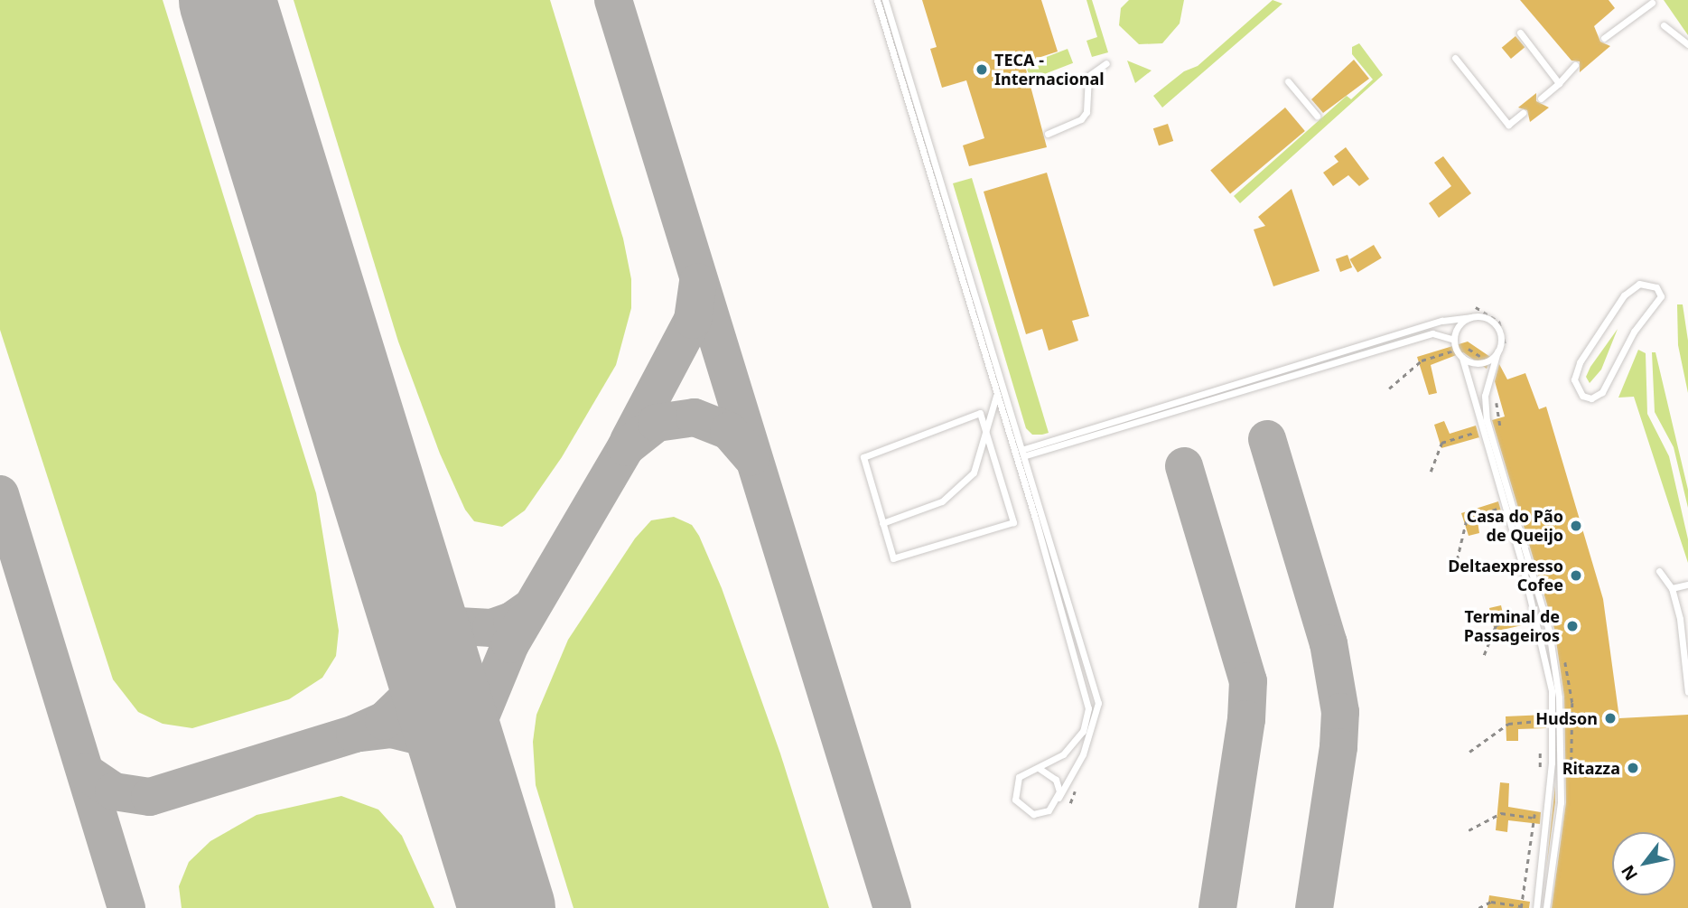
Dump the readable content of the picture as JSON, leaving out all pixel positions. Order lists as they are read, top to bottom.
{
  "places": [
    "TECA - Internacional",
    "Casa do Pão de Queijo",
    "Deltaexpresso Cofee",
    "Terminal de Passageiros",
    "Hudson",
    "Ritazza"
  ],
  "north": "bottom left"
}
